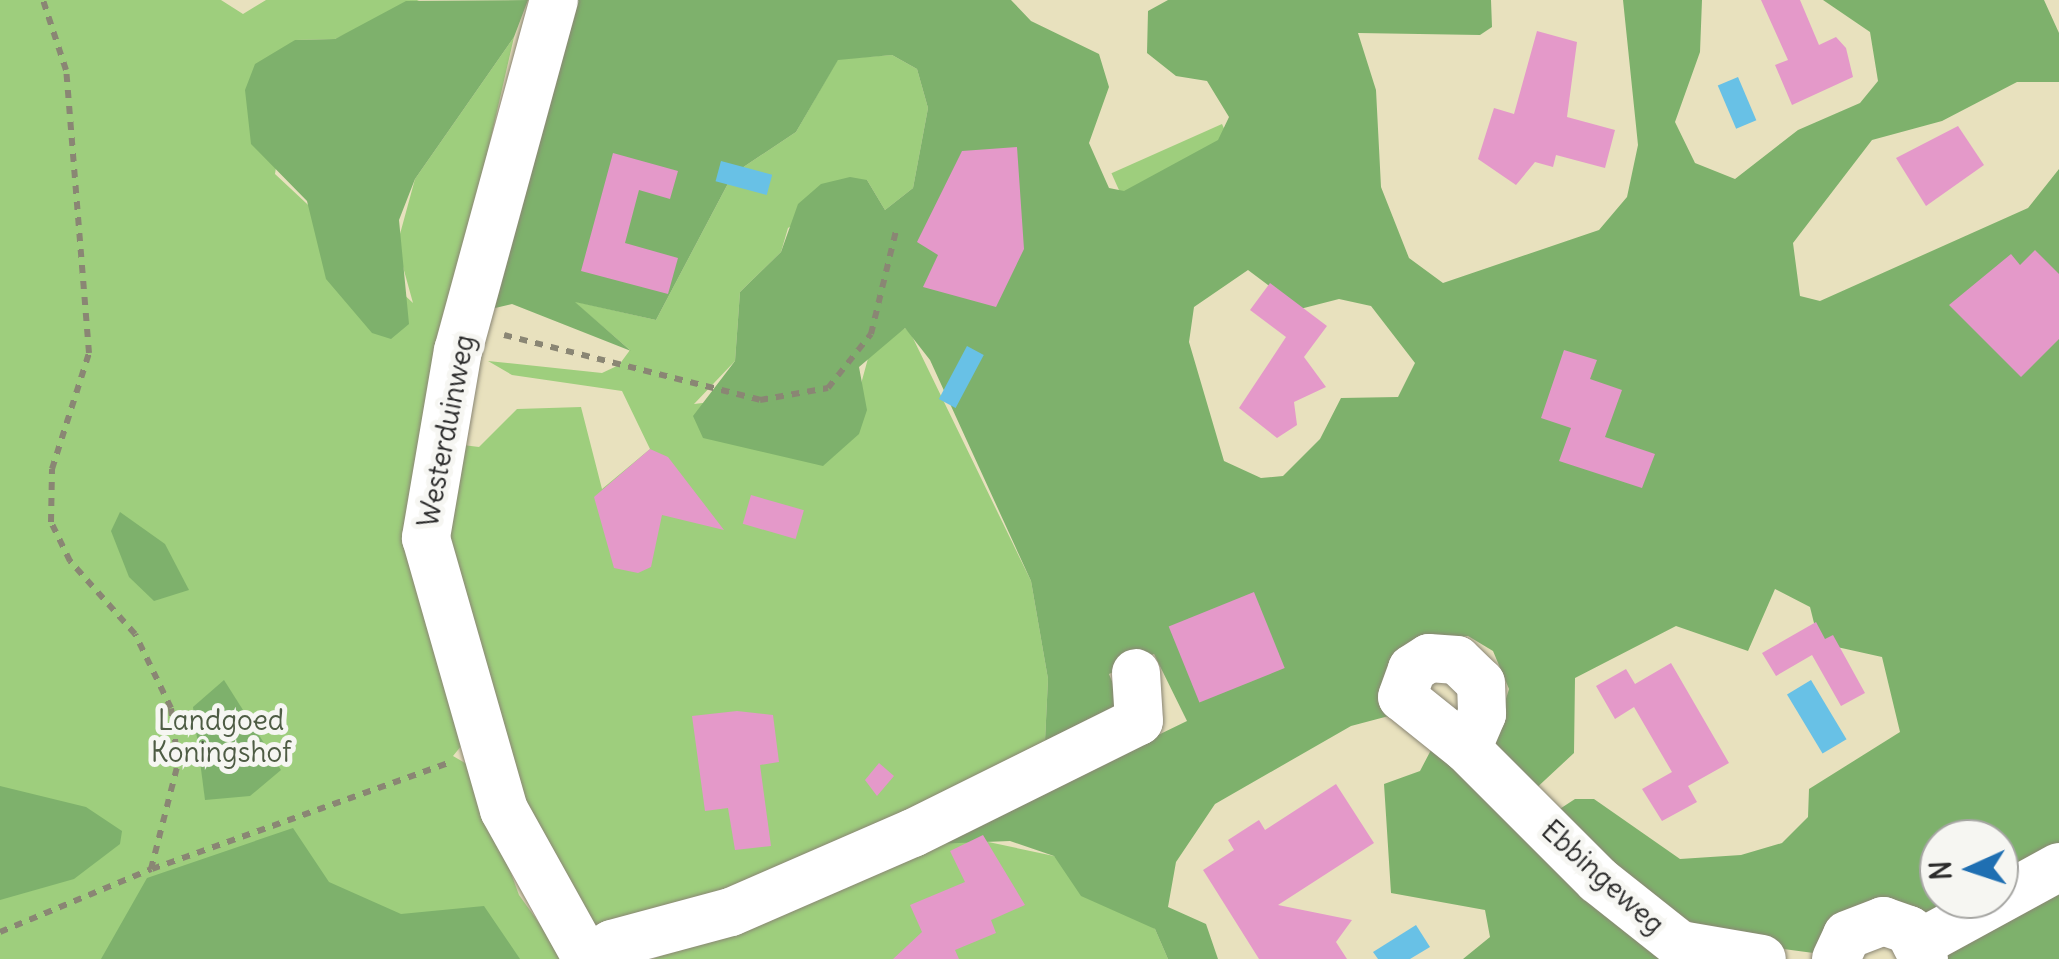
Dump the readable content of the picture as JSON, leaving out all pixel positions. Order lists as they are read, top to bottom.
{
  "streets": {
    "street": ["Westerduinweg", "Ebbingeweg"]
  },
  "parks": ["Landgoed Koningshof"],
  "north": "left"
}
